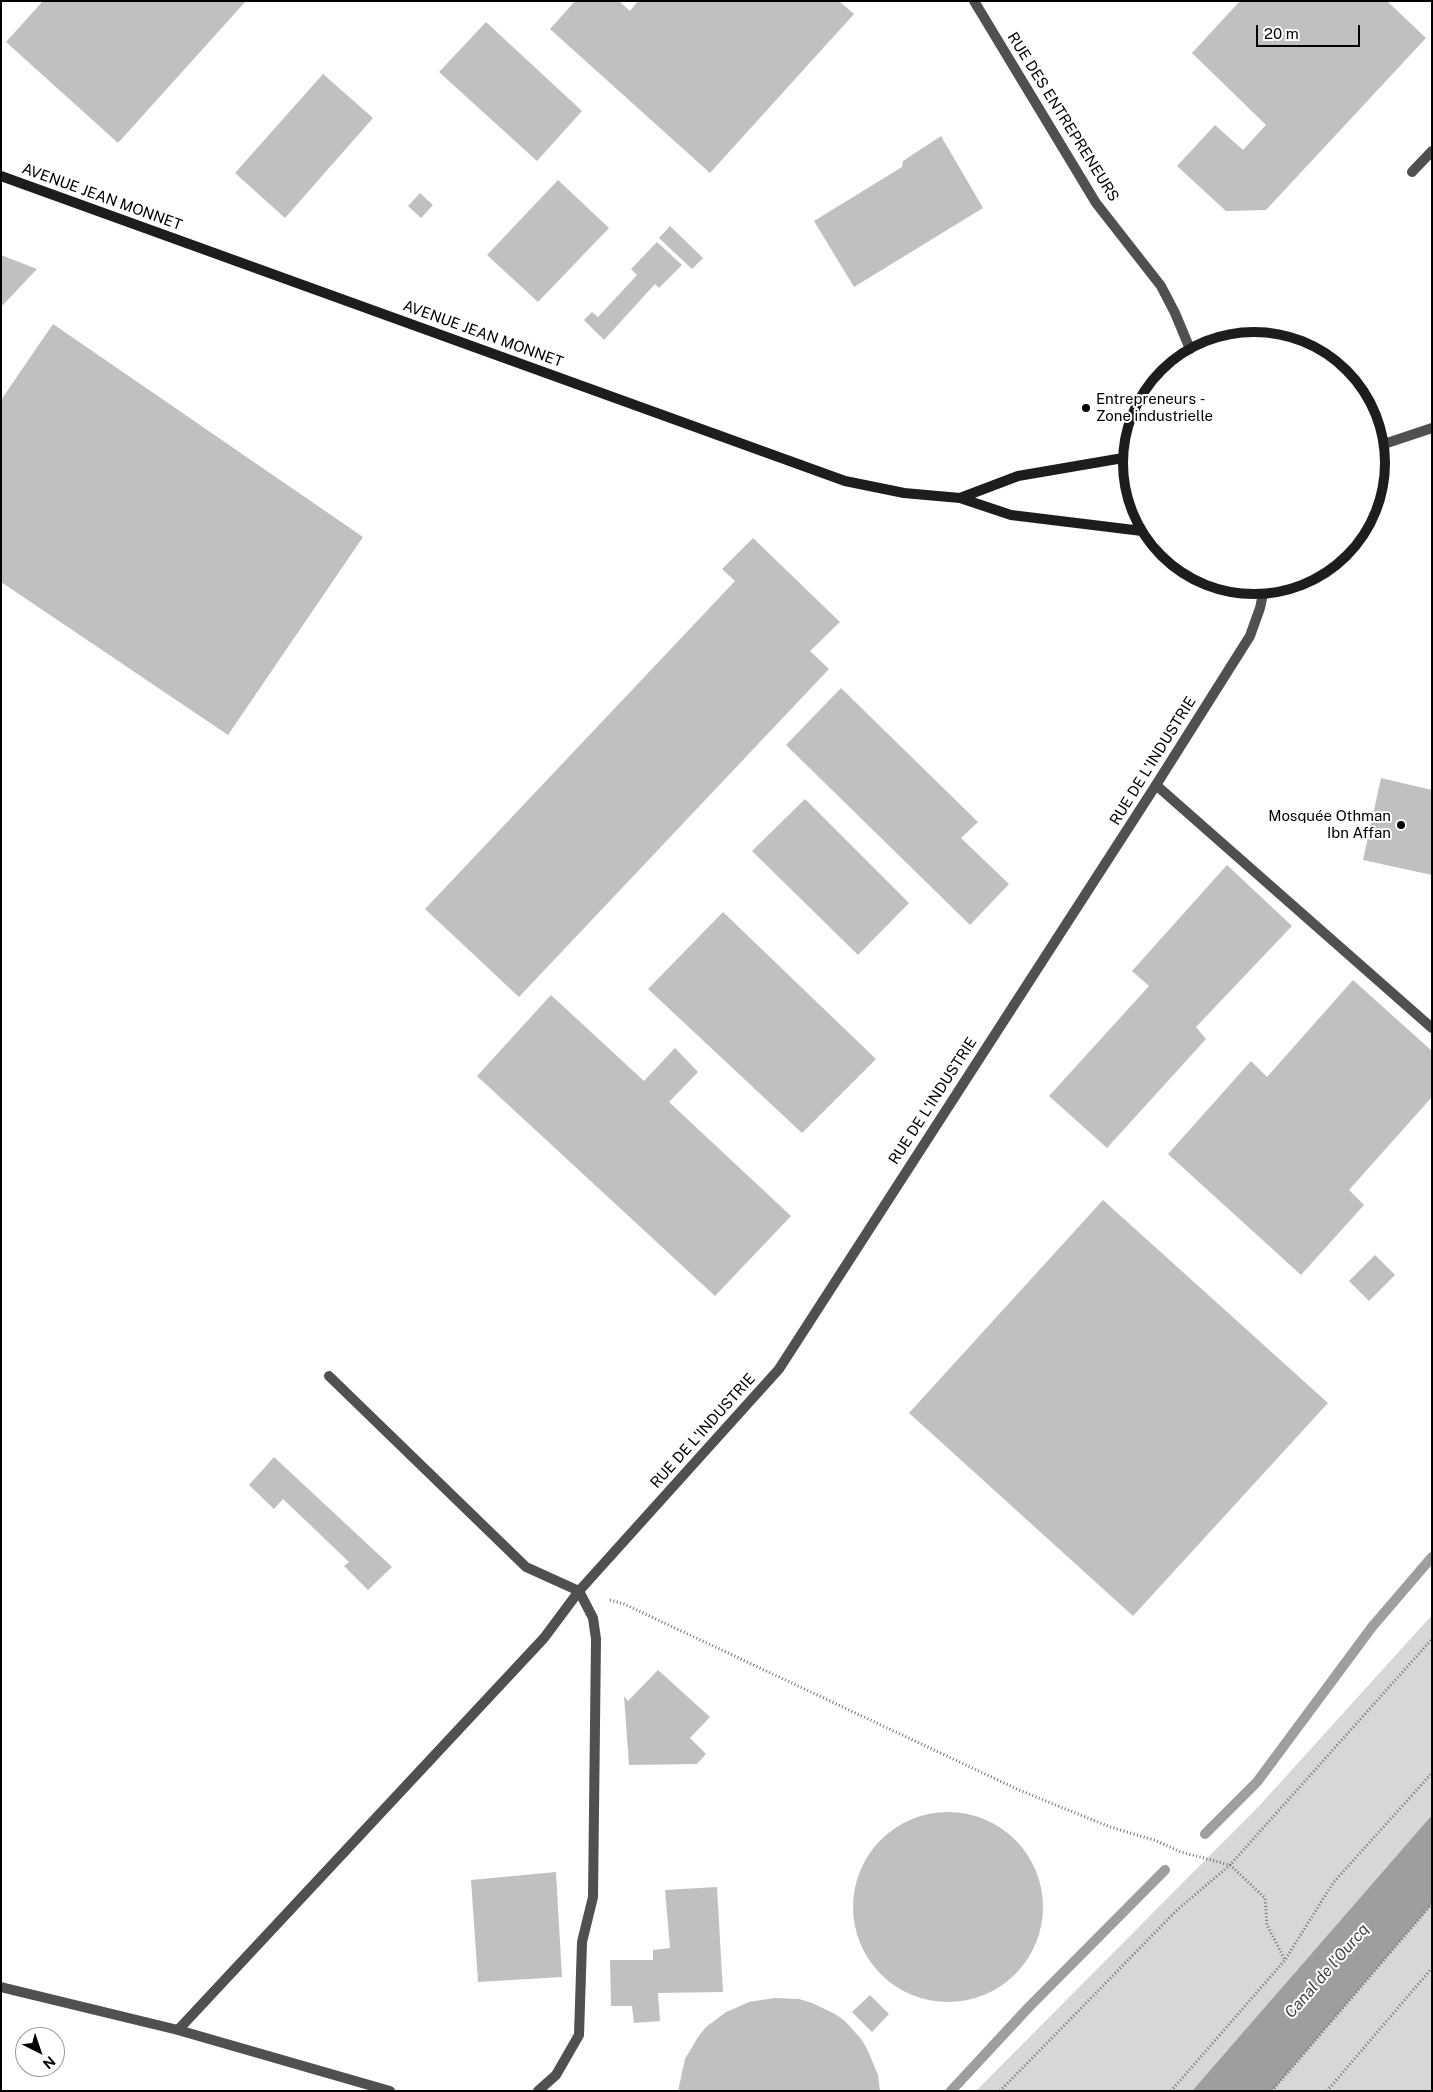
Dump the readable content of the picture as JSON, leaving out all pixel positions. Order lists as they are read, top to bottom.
{
  "streets": {
    "street": ["RUE DES ENTREPRENEURS", "AVENUE JEAN MONNET", "RUE DE L'INDUSTRIE"]
  },
  "water": ["Canal de l'Ourcq"],
  "places": ["Entrepreneurs - Zone industrielle", "Mosquée Othman Ibn Affan"],
  "scale_bar": "20 m",
  "north": "bottom right"
}
